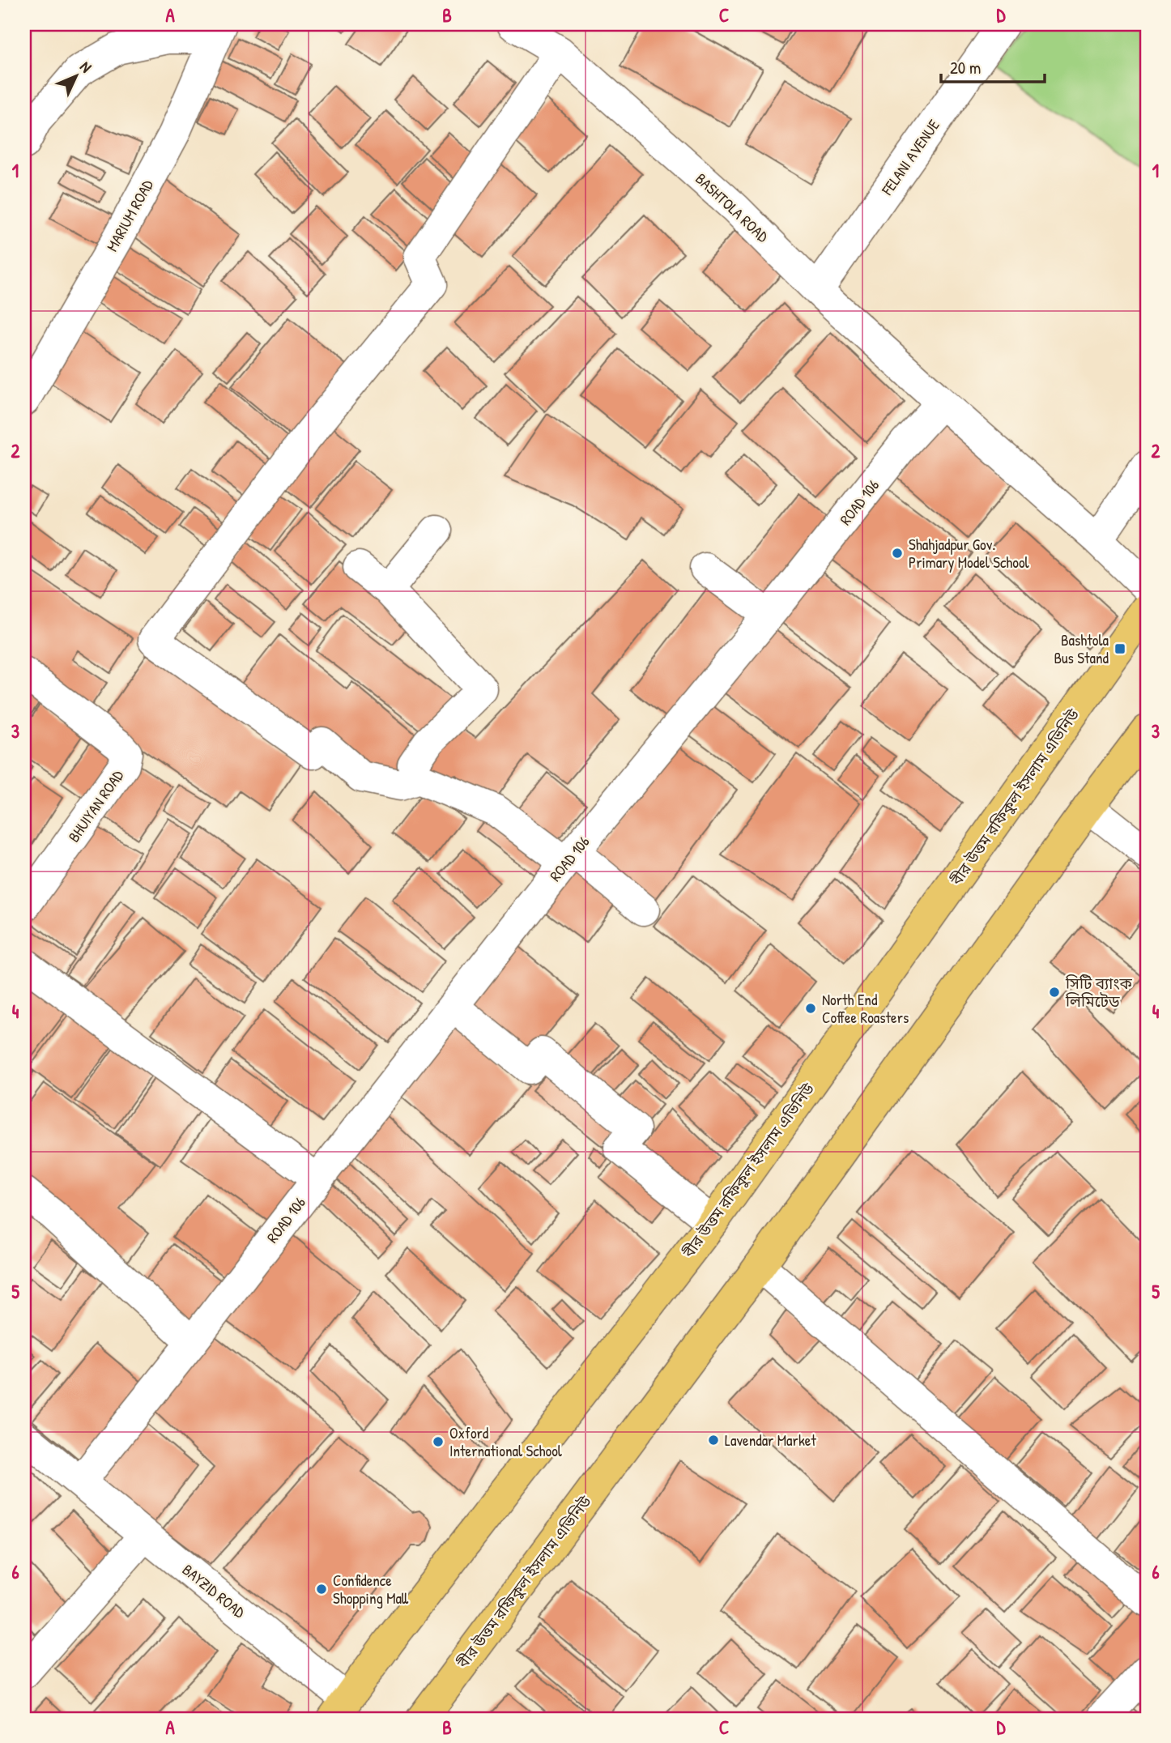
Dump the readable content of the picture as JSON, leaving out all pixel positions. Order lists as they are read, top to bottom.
{
  "streets": {
    "main road": ["বীর উত্তম রফিকুল ইসলাম এভিনিউ"],
    "street": [
      "FELANI AVENUE",
      "BASHTOLA ROAD",
      "MARIUM ROAD",
      "ROAD 106",
      "BHUIYAN ROAD",
      "BAYZID ROAD"
    ]
  },
  "crossings": [
    ["FELANI AVENUE", "BASHTOLA ROAD"],
    ["BASHTOLA ROAD", "ROAD 106"],
    ["ROAD 106", "BAYZID ROAD"],
    ["বীর উত্তম রফিকুল ইসলাম এভিনিউ", "BAYZID ROAD"]
  ],
  "places": {
    "other": [
      "Shahjadpur Gov. Primary Model School",
      "সিটি ব্যাংক লিমিটেড",
      "North End Coffee Roasters",
      "Lavendar Market",
      "Oxford International School",
      "Confidence Shopping Mall"
    ],
    "transit": ["Bashtola Bus Stand"]
  },
  "scale_bar": "20 m",
  "north": "top right",
  "grid": {
    "columns": [
      "A",
      "B",
      "C",
      "D"
    ],
    "rows": [
      "1",
      "2",
      "3",
      "4",
      "5",
      "6"
    ]
  }
}
